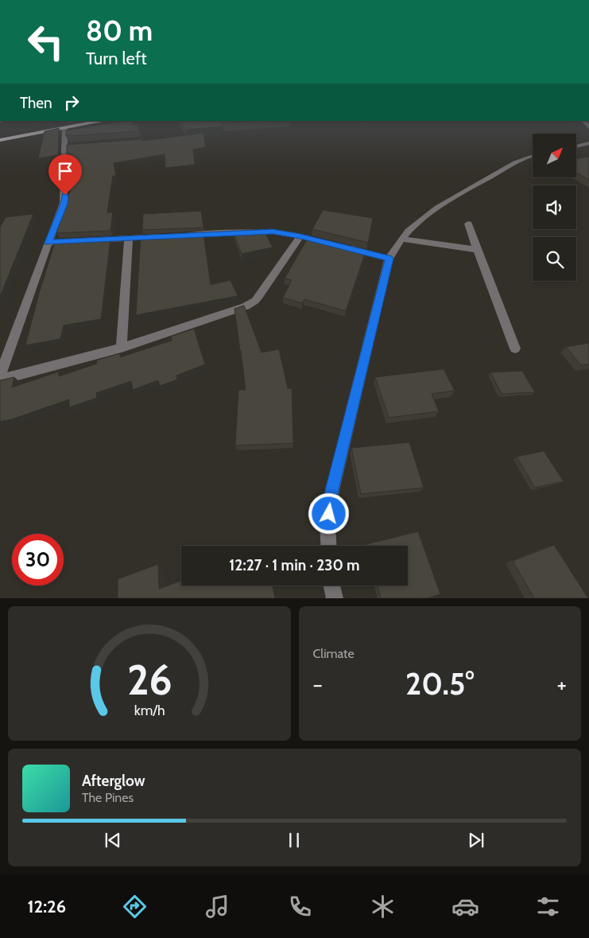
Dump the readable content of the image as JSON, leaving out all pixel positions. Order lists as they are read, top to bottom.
{
  "north": "top right",
  "page": {
    "turn": ["80 m", "Turn left"],
    "then": "Then",
    "limit": "30",
    "trip": "12:27 · 1 min · 230 m",
    "tile": "Climate",
    "heat": ["−", "20.5°", "+"],
    "song": ["Afterglow", "The Pines"],
    "tabs": "12:26",
    "gauge": ["26", "km/h"]
  }
}
